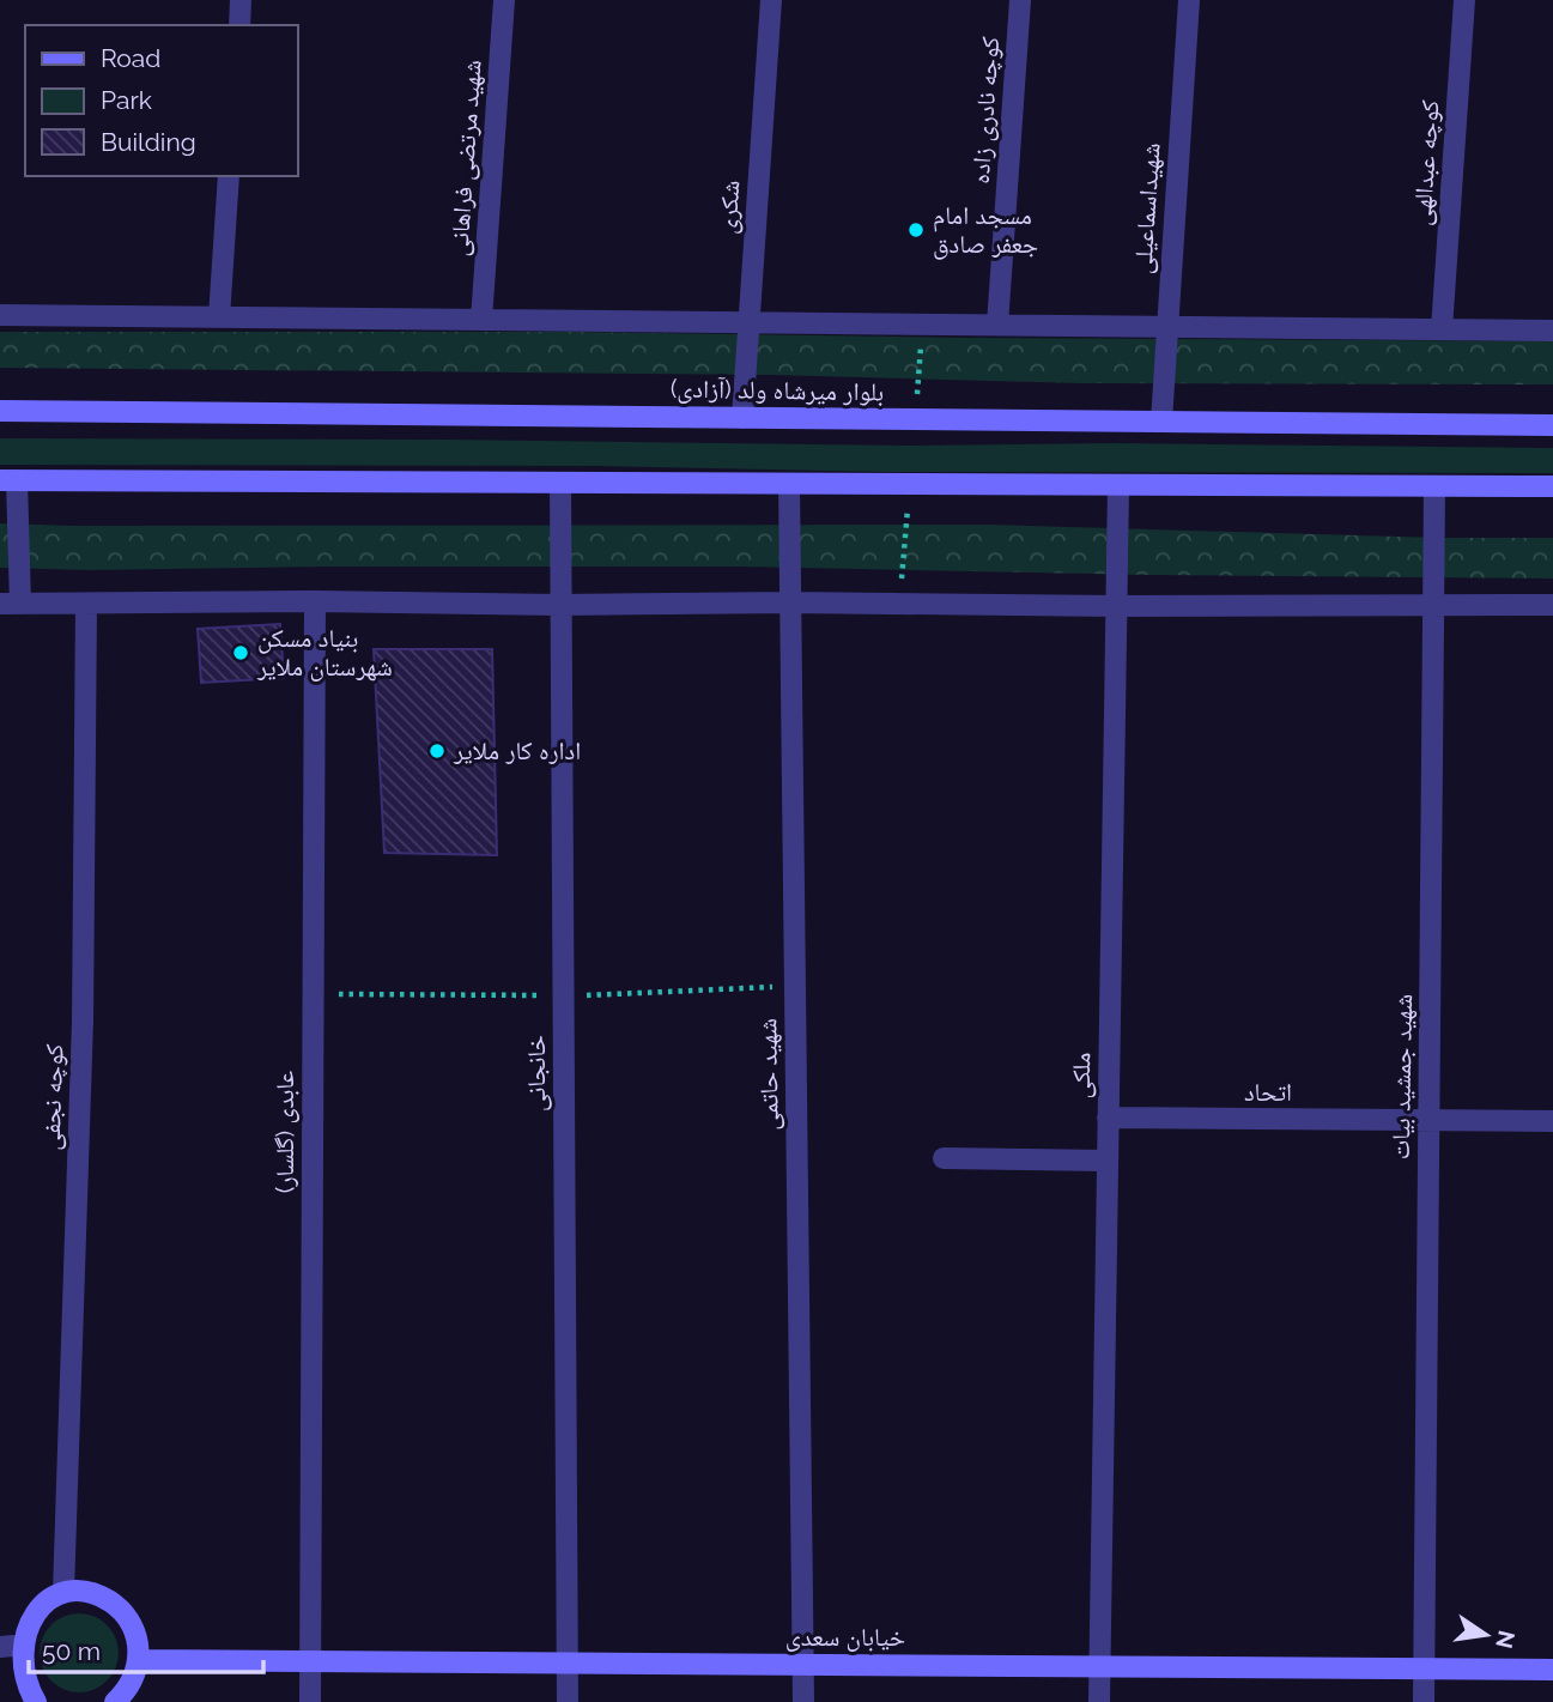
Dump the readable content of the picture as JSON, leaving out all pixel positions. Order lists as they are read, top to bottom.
{
  "streets": {
    "main road": ["بلوار میرشاه ولد (آزادی)", "خیابان سعدی"],
    "street": [
      "کوچه نادری زاده",
      "شهید مرتضی فراهانی",
      "کوچه عبدالهی",
      "شکری",
      "شهیداسماعیلی",
      "خانجانی",
      "شهید حاتمی",
      "ملکی",
      "شهید جمشید بیات",
      "اتحاد",
      "کوچه نجفی",
      "عابدی (گلسار)"
    ]
  },
  "crossings": [
    ["شکری", "بلوار میرشاه ولد (آزادی)"],
    ["شهیداسماعیلی", "بلوار میرشاه ولد (آزادی)"],
    ["خانجانی", "خیابان سعدی"],
    ["شهید حاتمی", "خیابان سعدی"],
    ["ملکی", "اتحاد"],
    ["ملکی", "خیابان سعدی"],
    ["شهید جمشید بیات", "اتحاد"],
    ["شهید جمشید بیات", "خیابان سعدی"],
    ["عابدی (گلسار)", "خیابان سعدی"]
  ],
  "places": ["مسجد امام جعفر صادق", "بنیاد مسکن شهرستان ملایر", "اداره کار ملایر"],
  "legend": ["Road", "Park", "Building"],
  "scale_bar": "50 m",
  "north": "right"
}
